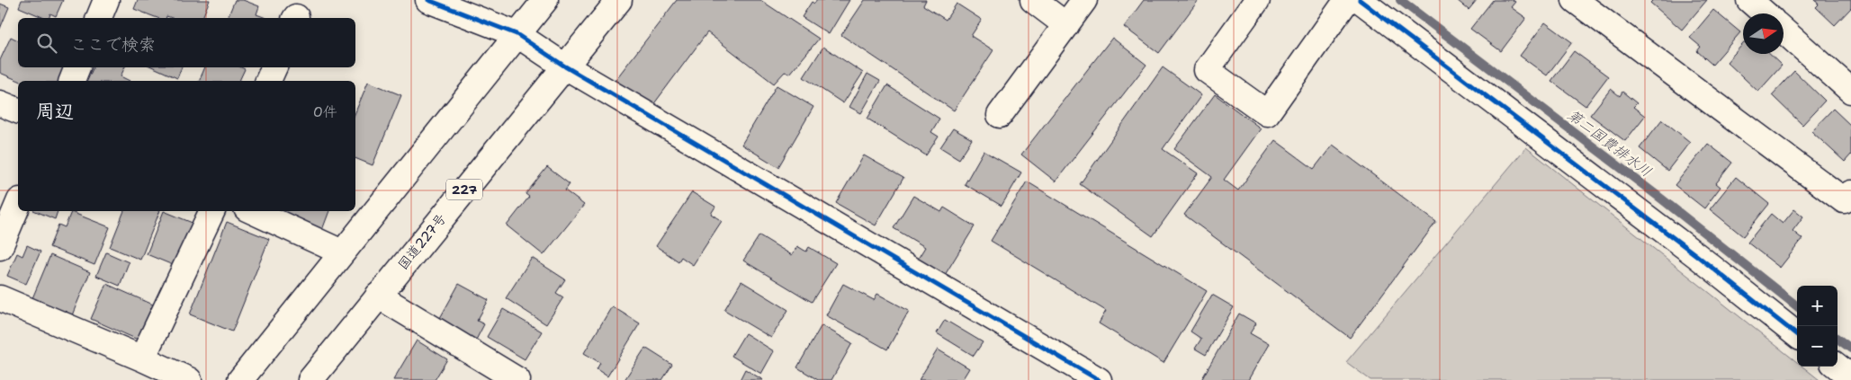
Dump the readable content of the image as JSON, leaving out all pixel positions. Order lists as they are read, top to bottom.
{
  "streets": {
    "main road": ["227", "国道227号"]
  },
  "water": ["第二国費排水川"],
  "north": "right",
  "page": {
    "search": "ここで検索",
    "heading": ["周辺", "0件"],
    "map_buttons": ["+", "−"]
  }
}
